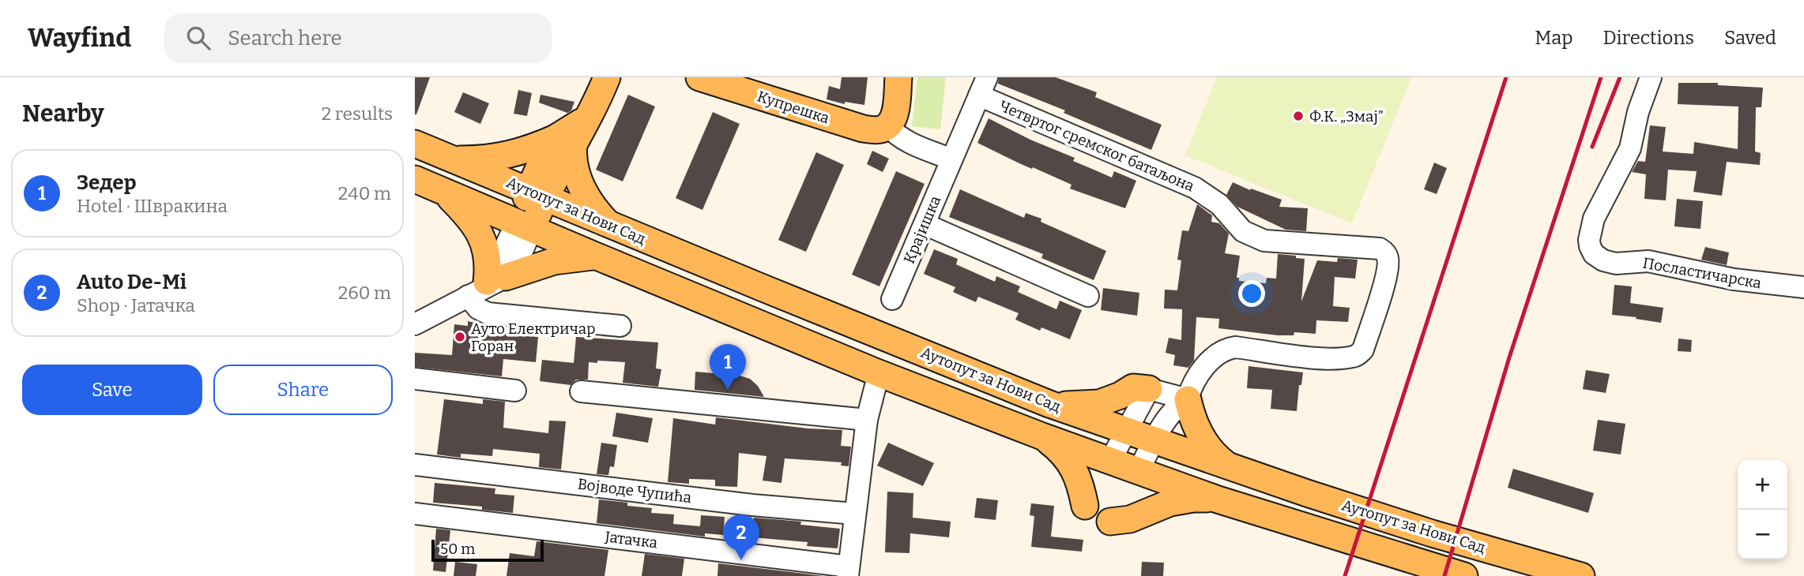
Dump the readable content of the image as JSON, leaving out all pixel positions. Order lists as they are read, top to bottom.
{
  "streets": {
    "main road": ["Купрешка", "Аутопут за Нови Сад"],
    "street": [
      "Четвртог сремског батаљона",
      "Крајишка",
      "Посластичарска",
      "Војводе Чупића",
      "Јатачка"
    ]
  },
  "crossings": [
    ["Четвртог сремског батаљона", "Крајишка"]
  ],
  "places": ["Ф.К. „Змај”", "Ауто Електричар Горан"],
  "scale_bar": "50 m",
  "page": {
    "header": "Wayfind",
    "search": "Search here",
    "nav": ["Map", "Directions", "Saved"],
    "heading": ["Nearby", "2 results"],
    "list": [
      {
        "mark": "1",
        "name": "Зедер",
        "note": "Hotel · Швракина",
        "value": "240 m"
      },
      {
        "mark": "2",
        "name": "Auto De-Mi",
        "note": "Shop · Јатачка",
        "value": "260 m"
      }
    ],
    "pins": ["1", "2"],
    "buttons": ["Save", "Share"],
    "map_buttons": ["+", "−"],
    "scale": "50 m"
  }
}
